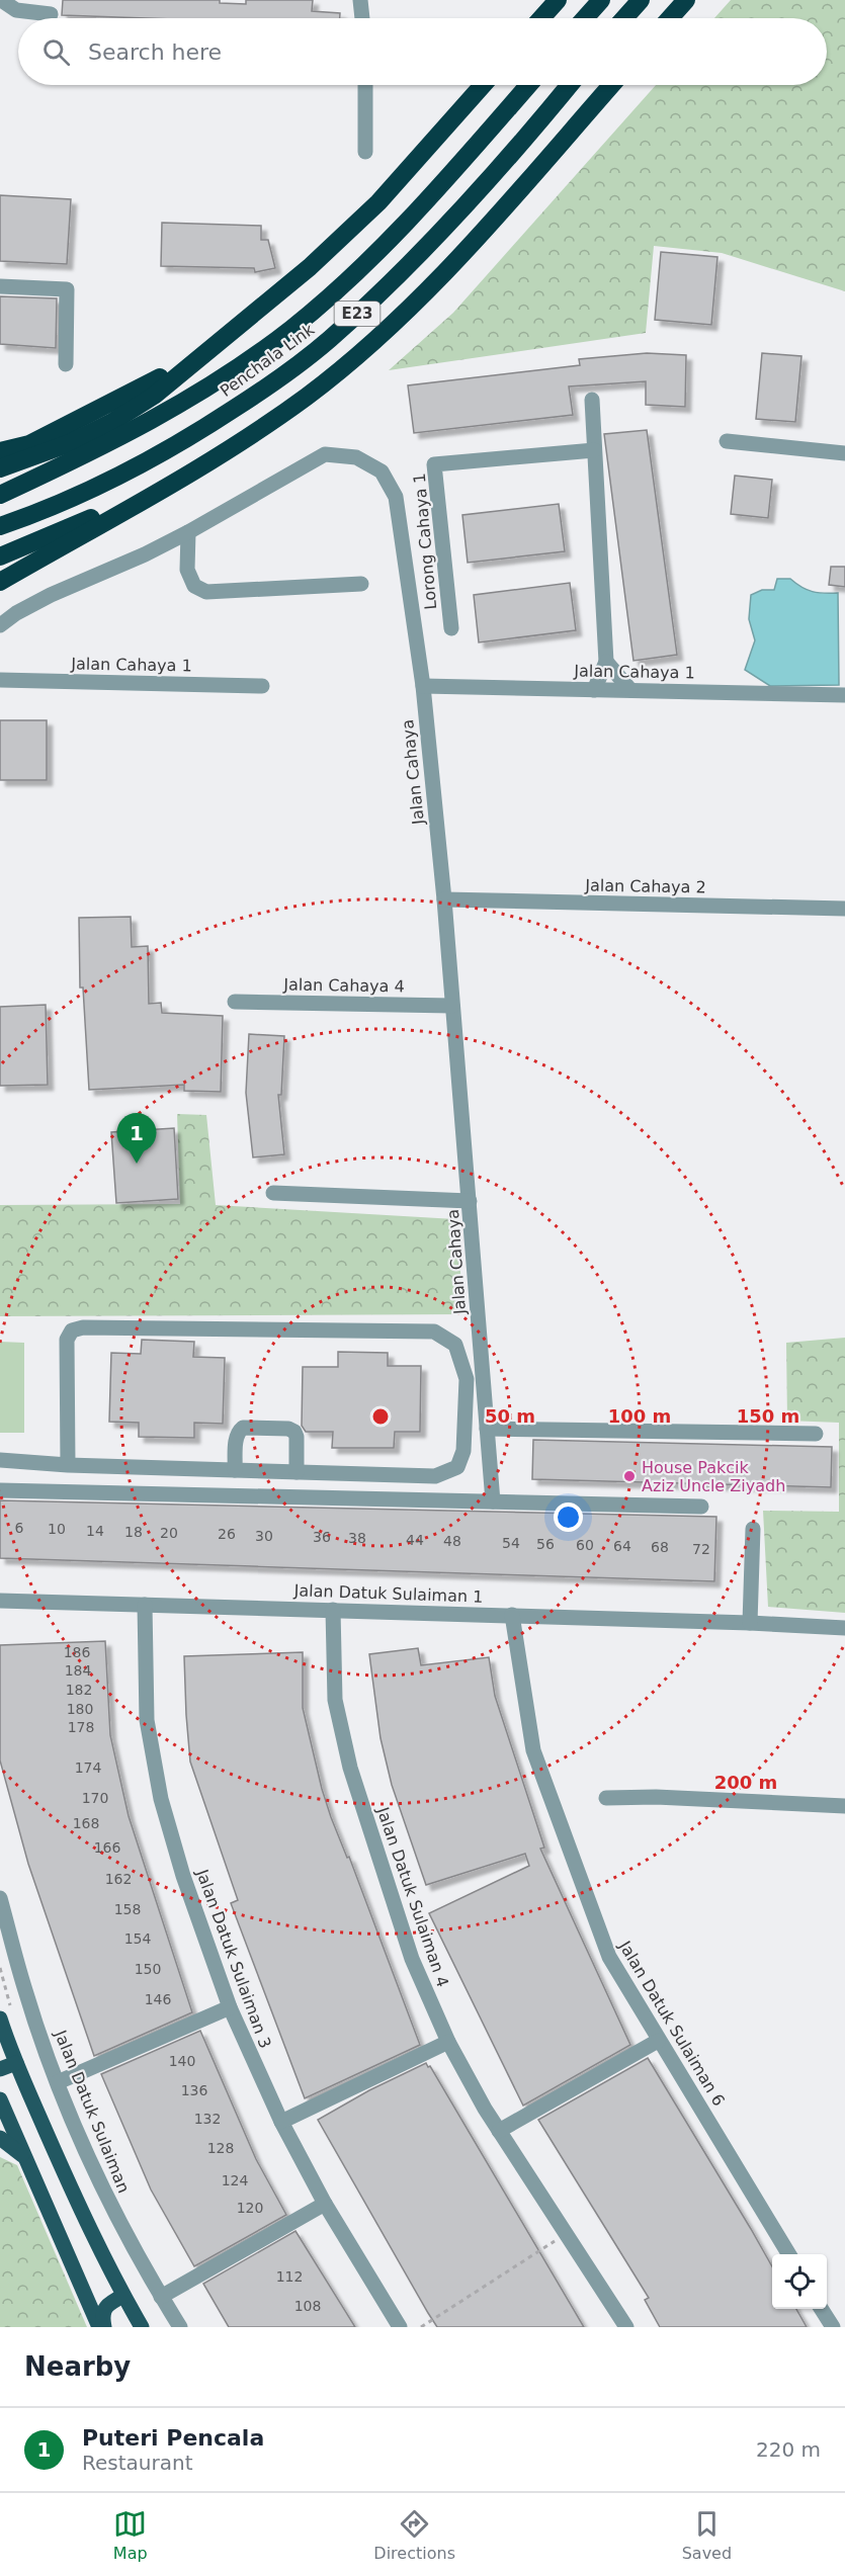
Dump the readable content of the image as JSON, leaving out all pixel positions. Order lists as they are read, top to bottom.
{
  "streets": {
    "highway": ["E23", "Penchala Link"],
    "street": [
      "Lorong Cahaya 1",
      "Jalan Cahaya 1",
      "Jalan Cahaya",
      "Jalan Cahaya 2",
      "Jalan Cahaya 4",
      "Jalan Datuk Sulaiman 1",
      "Jalan Datuk Sulaiman 4",
      "Jalan Datuk Sulaiman 3",
      "Jalan Datuk Sulaiman 6",
      "Jalan Datuk Sulaiman"
    ]
  },
  "crossings": [
    ["Jalan Cahaya 1", "Jalan Cahaya"],
    ["Jalan Cahaya", "Jalan Cahaya 2"],
    ["Jalan Cahaya", "Jalan Cahaya 4"],
    ["Jalan Datuk Sulaiman 1", "Jalan Datuk Sulaiman 4"],
    ["Jalan Datuk Sulaiman 1", "Jalan Datuk Sulaiman 3"],
    ["Jalan Datuk Sulaiman 1", "Jalan Datuk Sulaiman 6"]
  ],
  "places": ["House Pakcik Aziz Uncle Ziyadh"],
  "house_numbers": [
    "6",
    "10",
    "14",
    "18",
    "20",
    "26",
    "30",
    "36",
    "38",
    "44",
    "48",
    "54",
    "56",
    "60",
    "64",
    "68",
    "72",
    "186",
    "184",
    "182",
    "180",
    "178",
    "174",
    "170",
    "168",
    "166",
    "162",
    "158",
    "154",
    "150",
    "146",
    "140",
    "136",
    "132",
    "128",
    "124",
    "120",
    "112",
    "108"
  ],
  "page": {
    "search": "Search here",
    "pins": "1",
    "heading": "Nearby",
    "list": [
      {
        "mark": "1",
        "name": "Puteri Pencala",
        "note": "Restaurant",
        "value": "220 m"
      }
    ],
    "nav": ["Map", "Directions", "Saved"]
  },
  "rings": [
    "50 m",
    "100 m",
    "150 m",
    "200 m"
  ]
}
